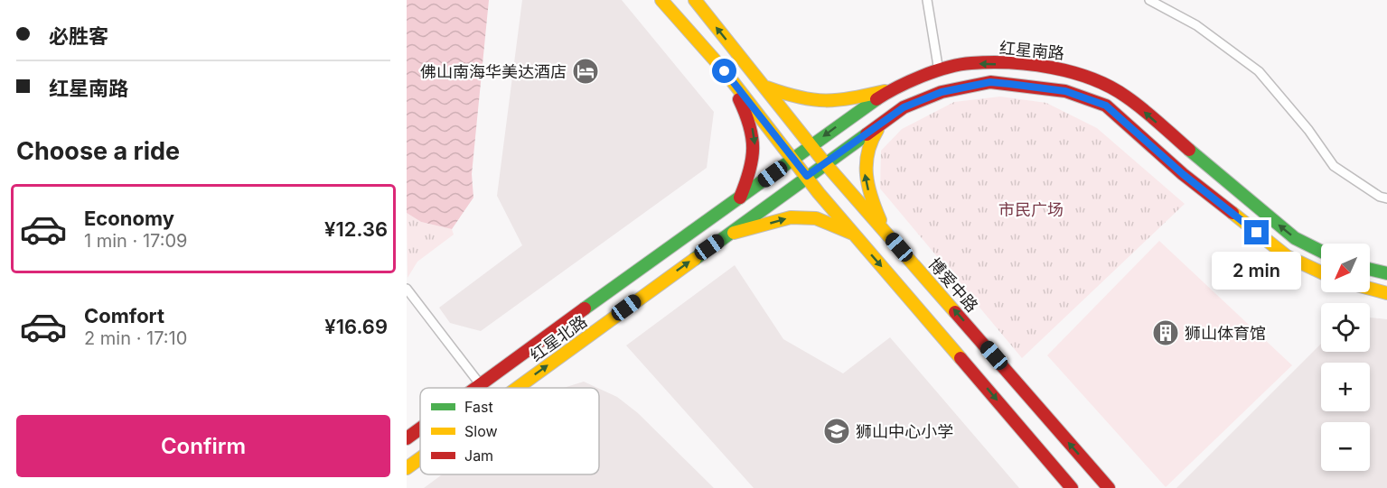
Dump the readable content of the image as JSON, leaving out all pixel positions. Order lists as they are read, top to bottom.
{
  "streets": {
    "main road": ["红星南路", "博爱中路", "红星北路"]
  },
  "crossings": [
    ["红星南路", "博爱中路"],
    ["红星南路", "红星北路"]
  ],
  "parks": ["市民广场"],
  "places": {
    "hotel": ["佛山南海华美达酒店"],
    "building": ["狮山体育馆"],
    "school or university": ["狮山中心小学"]
  },
  "legend": ["Fast", "Slow", "Jam"],
  "north": "bottom left",
  "page": {
    "banner": ["必胜客", "红星南路"],
    "heading": "Choose a ride",
    "list": [
      {
        "name": "Economy",
        "note": "1 min · 17:09",
        "value": "¥12.36"
      },
      {
        "name": "Comfort",
        "note": "2 min · 17:10",
        "value": "¥16.69"
      }
    ],
    "map_buttons": ["+", "−"],
    "bubble": "2 min",
    "buttons": "Confirm"
  }
}
